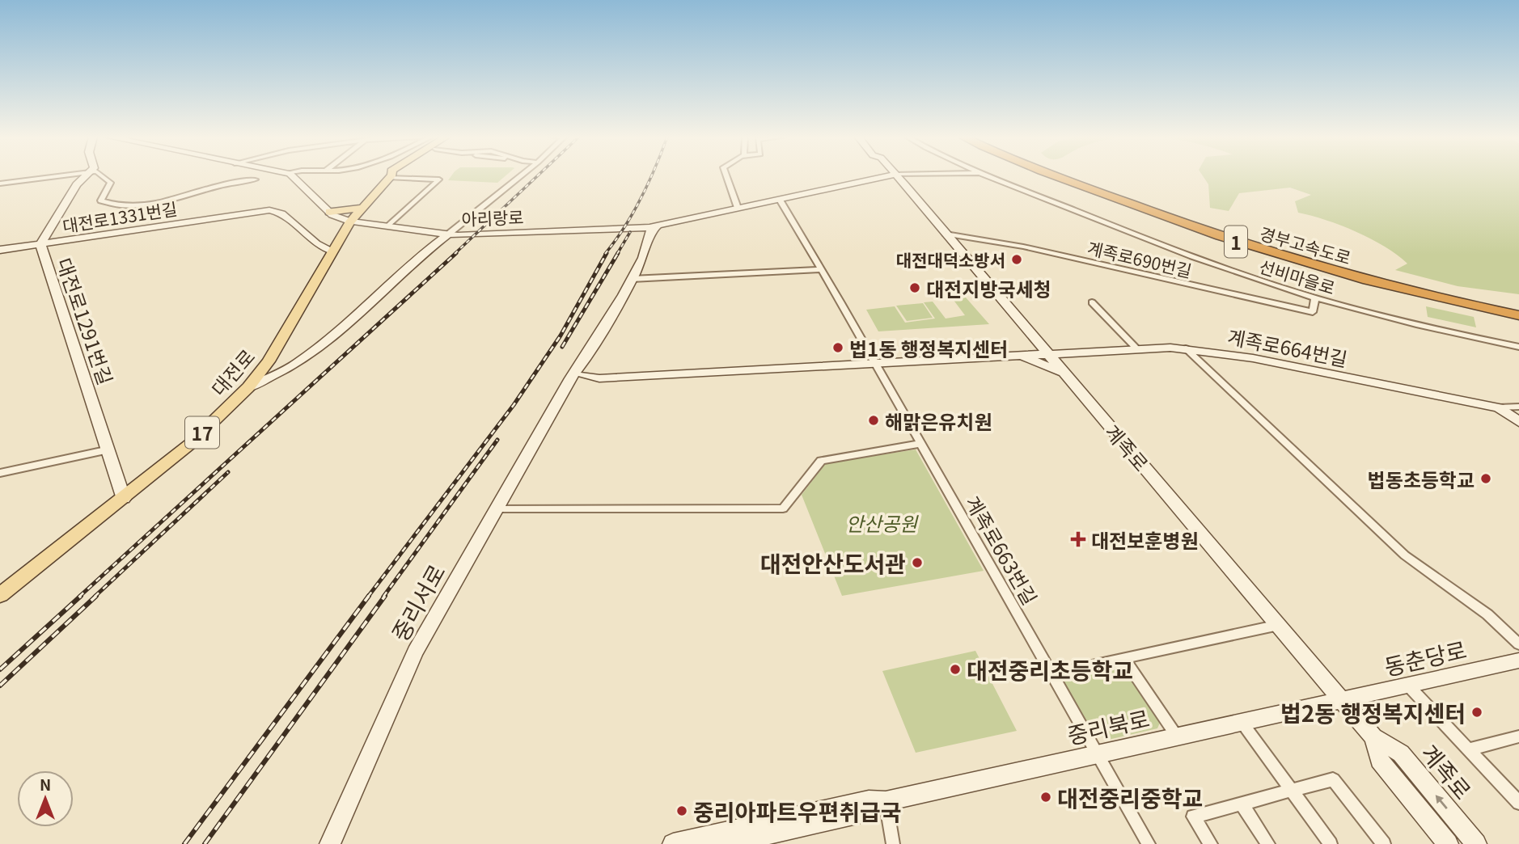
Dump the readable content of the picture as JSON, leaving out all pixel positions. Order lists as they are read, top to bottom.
{
  "streets": {
    "highway": ["1", "경부고속도로"],
    "main road": [
      "대전로1331번길",
      "아리랑로",
      "대전로1291번길",
      "계족로664번길",
      "대전로",
      "17",
      "계족로",
      "중리서로",
      "동춘당로",
      "중리북로"
    ],
    "street": ["계족로690번길", "선비마을로", "계족로663번길"]
  },
  "crossings": [
    ["대전로1331번길", "대전로1291번길"],
    ["대전로1331번길", "대전로"],
    ["아리랑로", "대전로"],
    ["아리랑로", "계족로663번길"],
    ["아리랑로", "중리서로"],
    ["계족로690번길", "선비마을로"],
    ["계족로690번길", "계족로"],
    ["대전로1291번길", "대전로"],
    ["계족로664번길", "계족로"],
    ["계족로", "동춘당로"],
    ["계족로", "중리북로"],
    ["계족로663번길", "중리북로"],
    ["동춘당로", "중리북로"]
  ],
  "parks": ["안산공원"],
  "places": {
    "other": [
      "대전대덕소방서",
      "대전지방국세청",
      "법1동 행정복지센터",
      "해맑은유치원",
      "법동초등학교",
      "대전안산도서관",
      "대전중리초등학교",
      "법2동 행정복지센터",
      "대전중리중학교",
      "중리아파트우편취급국"
    ],
    "health": ["대전보훈병원"]
  },
  "north": "top"
}
